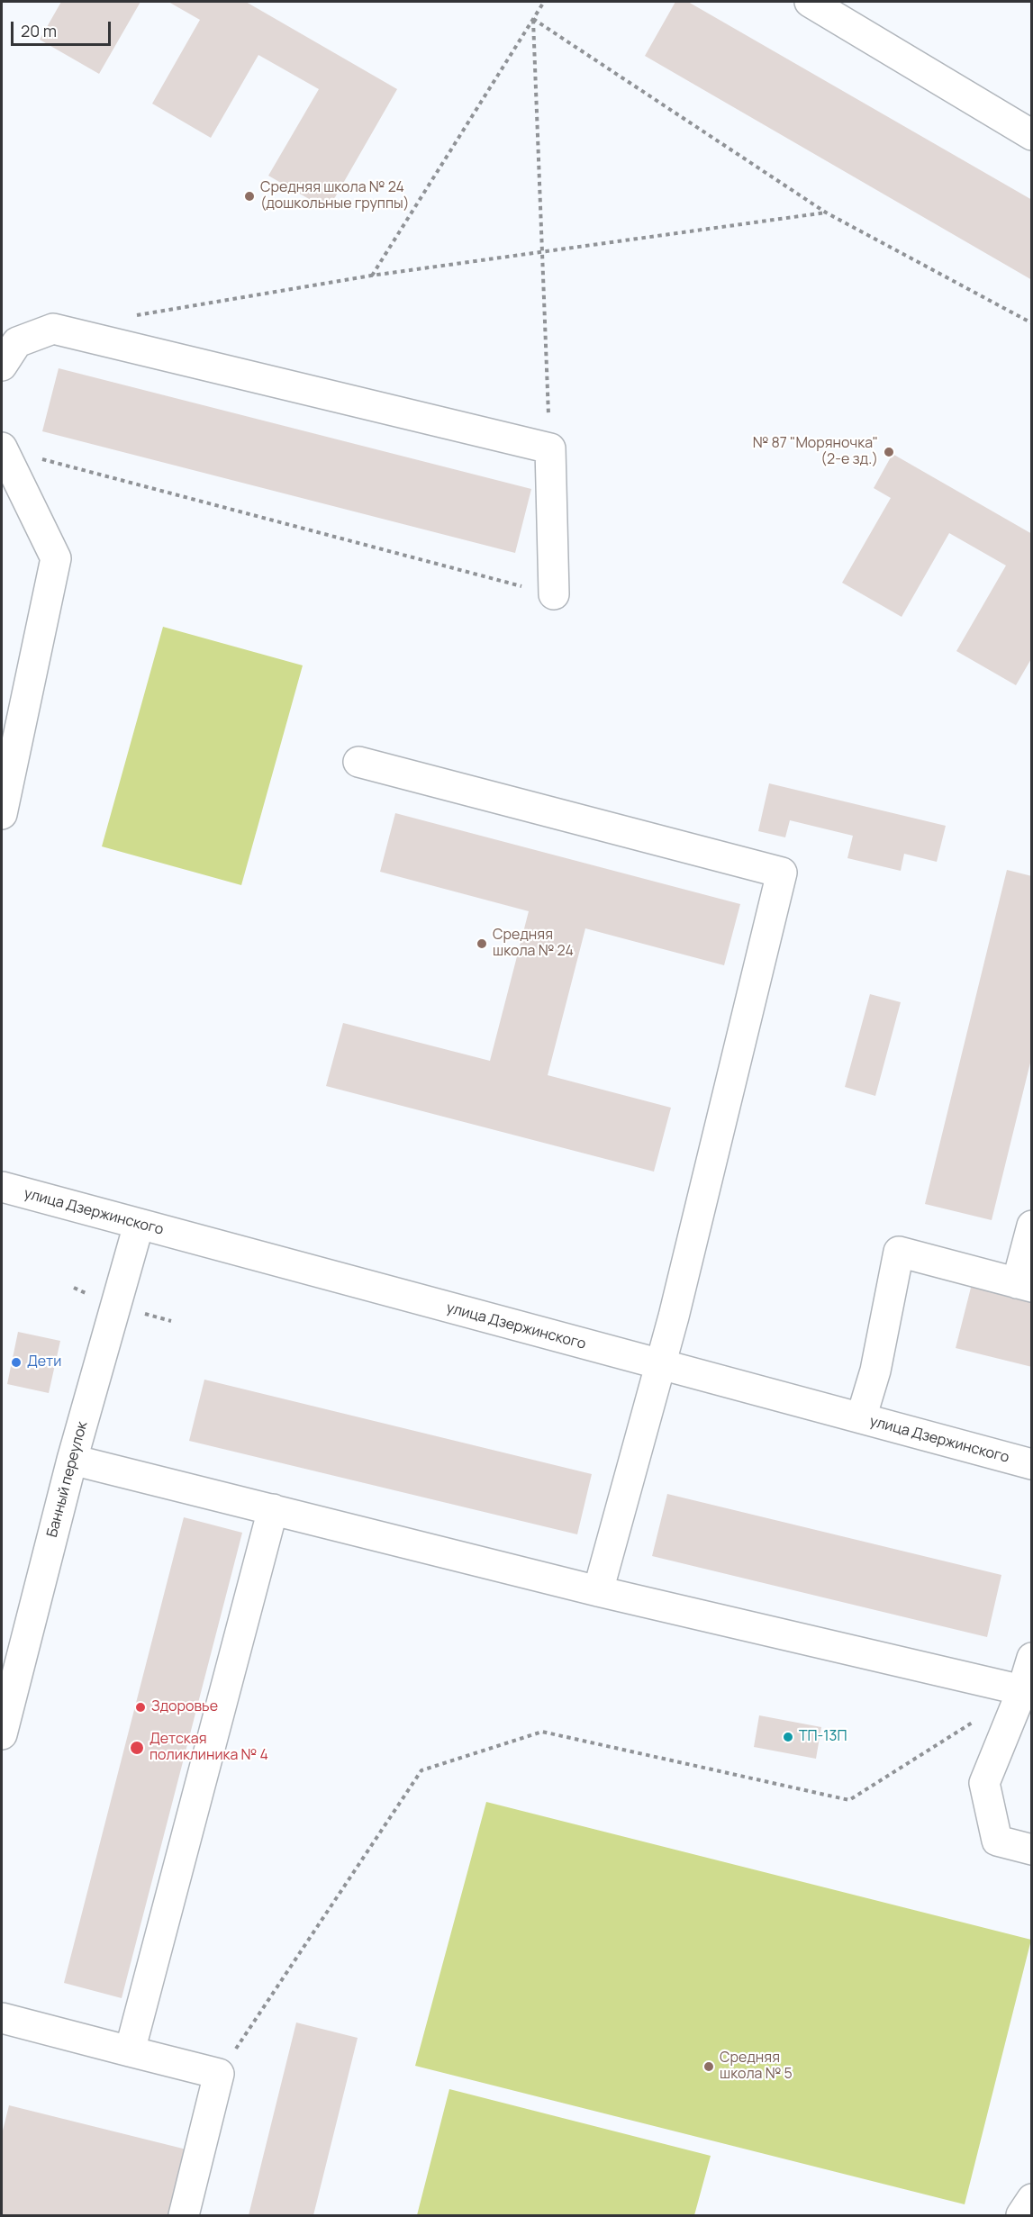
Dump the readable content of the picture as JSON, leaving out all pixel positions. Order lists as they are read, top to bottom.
{
  "streets": {
    "street": ["улица Дзержинского", "Банный переулок"]
  },
  "crossings": [
    ["улица Дзержинского", "Банный переулок"]
  ],
  "places": [
    "Средняя школа № 24 (дошкольные группы)",
    "№ 87 \"Моряночка\" (2-е зд.)",
    "Средняя школа № 24",
    "Дети",
    "Здоровье",
    "ТП-13П",
    "Детская поликлиника № 4",
    "Средняя школа № 5"
  ],
  "scale_bar": "20 m"
}
